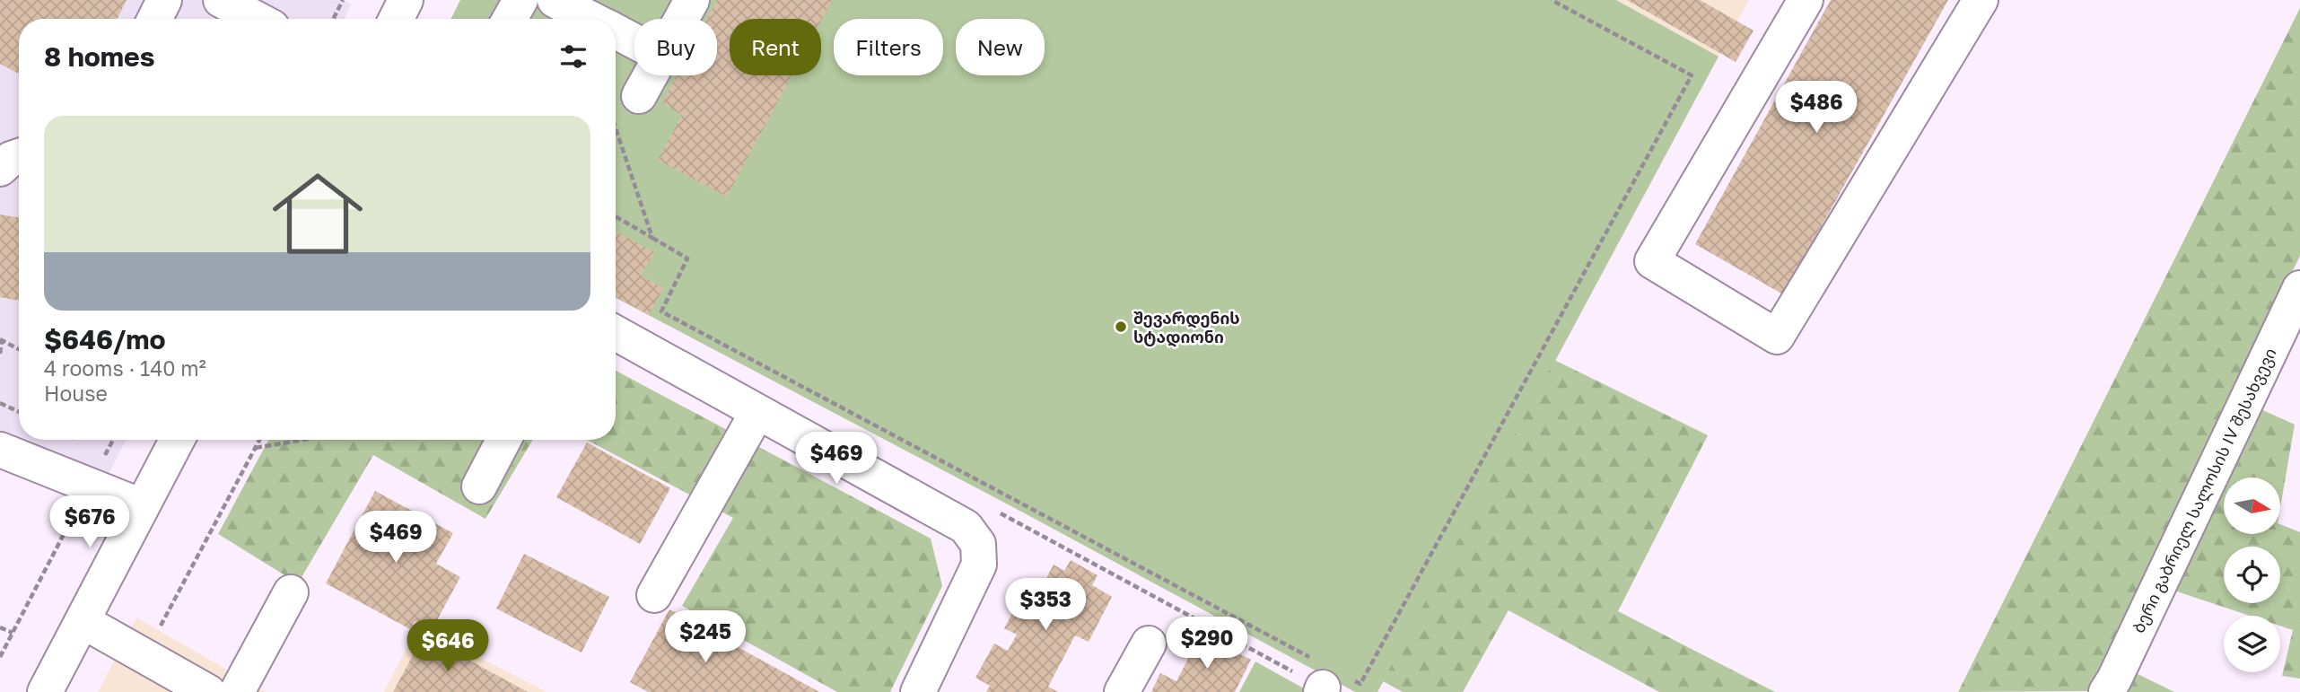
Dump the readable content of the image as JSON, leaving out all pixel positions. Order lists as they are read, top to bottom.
{
  "streets": {
    "street": ["ბერი გაბრიელ სალოსის IV შესახვევი"]
  },
  "places": ["შევარდენის სტადიონი"],
  "north": "right",
  "page": {
    "chip": [
      "Buy",
      "Rent",
      "Filters",
      "New"
    ],
    "heading": "8 homes",
    "price": [
      "$486",
      "$469",
      "$676",
      "$469",
      "$353",
      "$245",
      "$290",
      "$646"
    ],
    "list": [
      {
        "name": "$646/mo",
        "note": "4 rooms · 140 m² · House"
      }
    ]
  }
}
